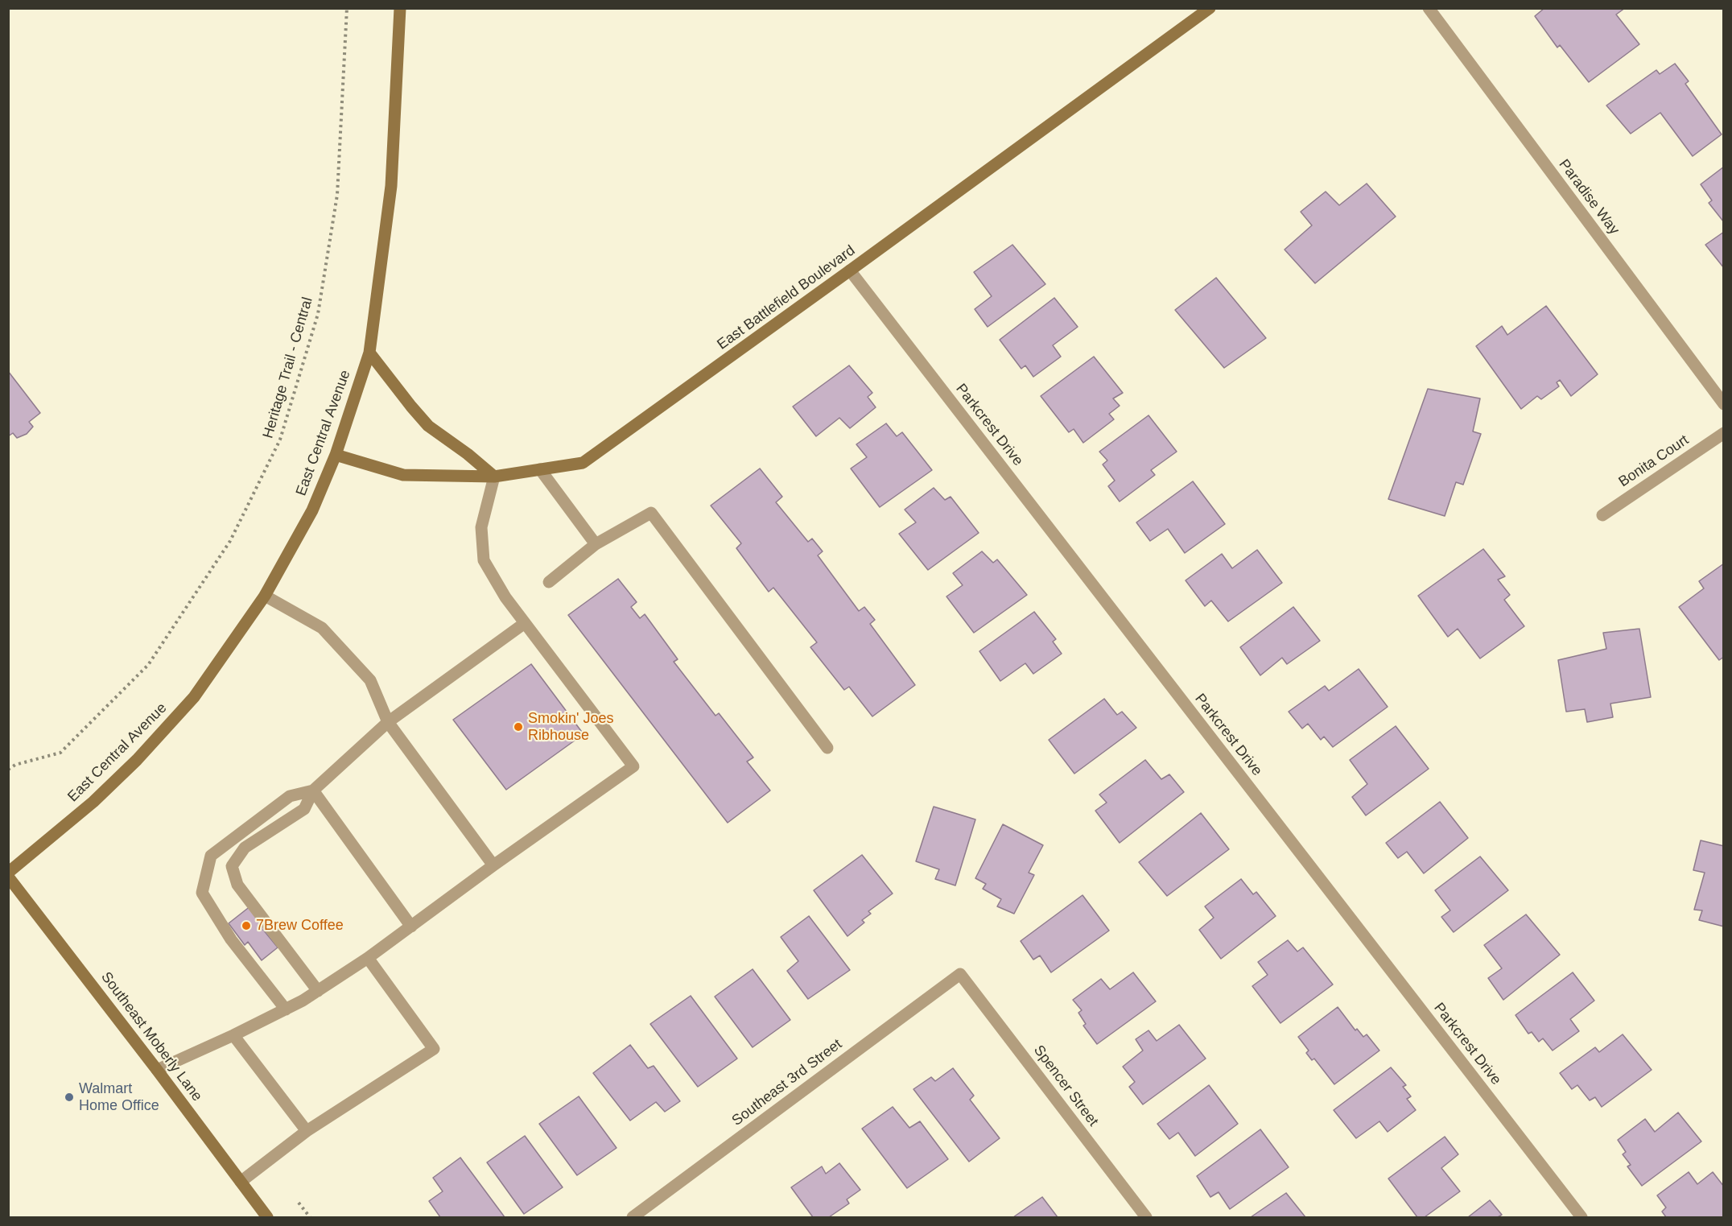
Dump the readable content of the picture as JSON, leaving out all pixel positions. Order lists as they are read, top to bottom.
{
  "streets": {
    "street": [
      "Paradise Way",
      "East Battlefield Boulevard",
      "Parkcrest Drive",
      "East Central Avenue",
      "Bonita Court",
      "Southeast Moberly Lane",
      "Southeast 3rd Street",
      "Spencer Street"
    ],
    "path": ["Heritage Trail - Central"]
  },
  "crossings": [
    ["East Battlefield Boulevard", "Parkcrest Drive"],
    ["East Battlefield Boulevard", "East Central Avenue"],
    ["Southeast 3rd Street", "Spencer Street"]
  ],
  "places": ["Smokin' Joes Ribhouse", "7Brew Coffee", "Walmart Home Office"]
}
